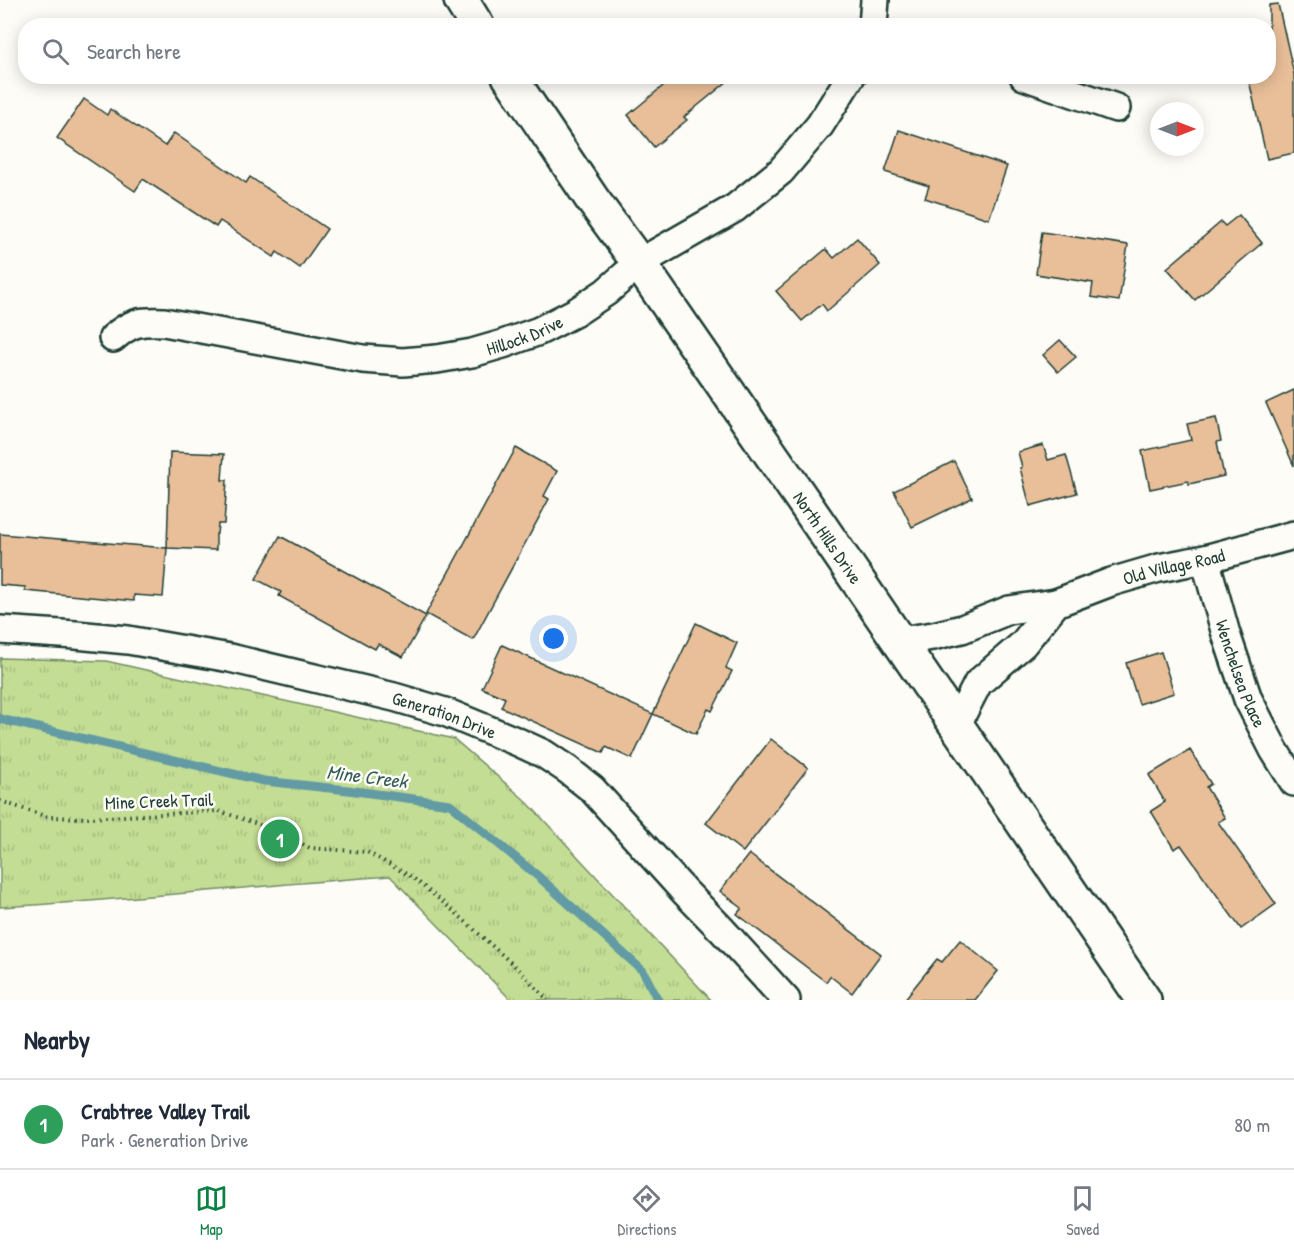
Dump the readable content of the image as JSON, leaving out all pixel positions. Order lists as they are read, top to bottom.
{
  "streets": {
    "main road": ["North Hills Drive"],
    "street": [
      "Hillock Drive",
      "Old Village Road",
      "Wenchelsea Place",
      "Generation Drive"
    ],
    "path": ["Mine Creek Trail"]
  },
  "crossings": [
    ["Hillock Drive", "North Hills Drive"],
    ["North Hills Drive", "Old Village Road"],
    ["Old Village Road", "Wenchelsea Place"]
  ],
  "water": ["Mine Creek"],
  "north": "right",
  "page": {
    "search": "Search here",
    "pins": "1",
    "heading": "Nearby",
    "list": [
      {
        "mark": "1",
        "name": "Crabtree Valley Trail",
        "note": "Park · Generation Drive",
        "value": "80 m"
      }
    ],
    "nav": ["Map", "Directions", "Saved"]
  }
}
